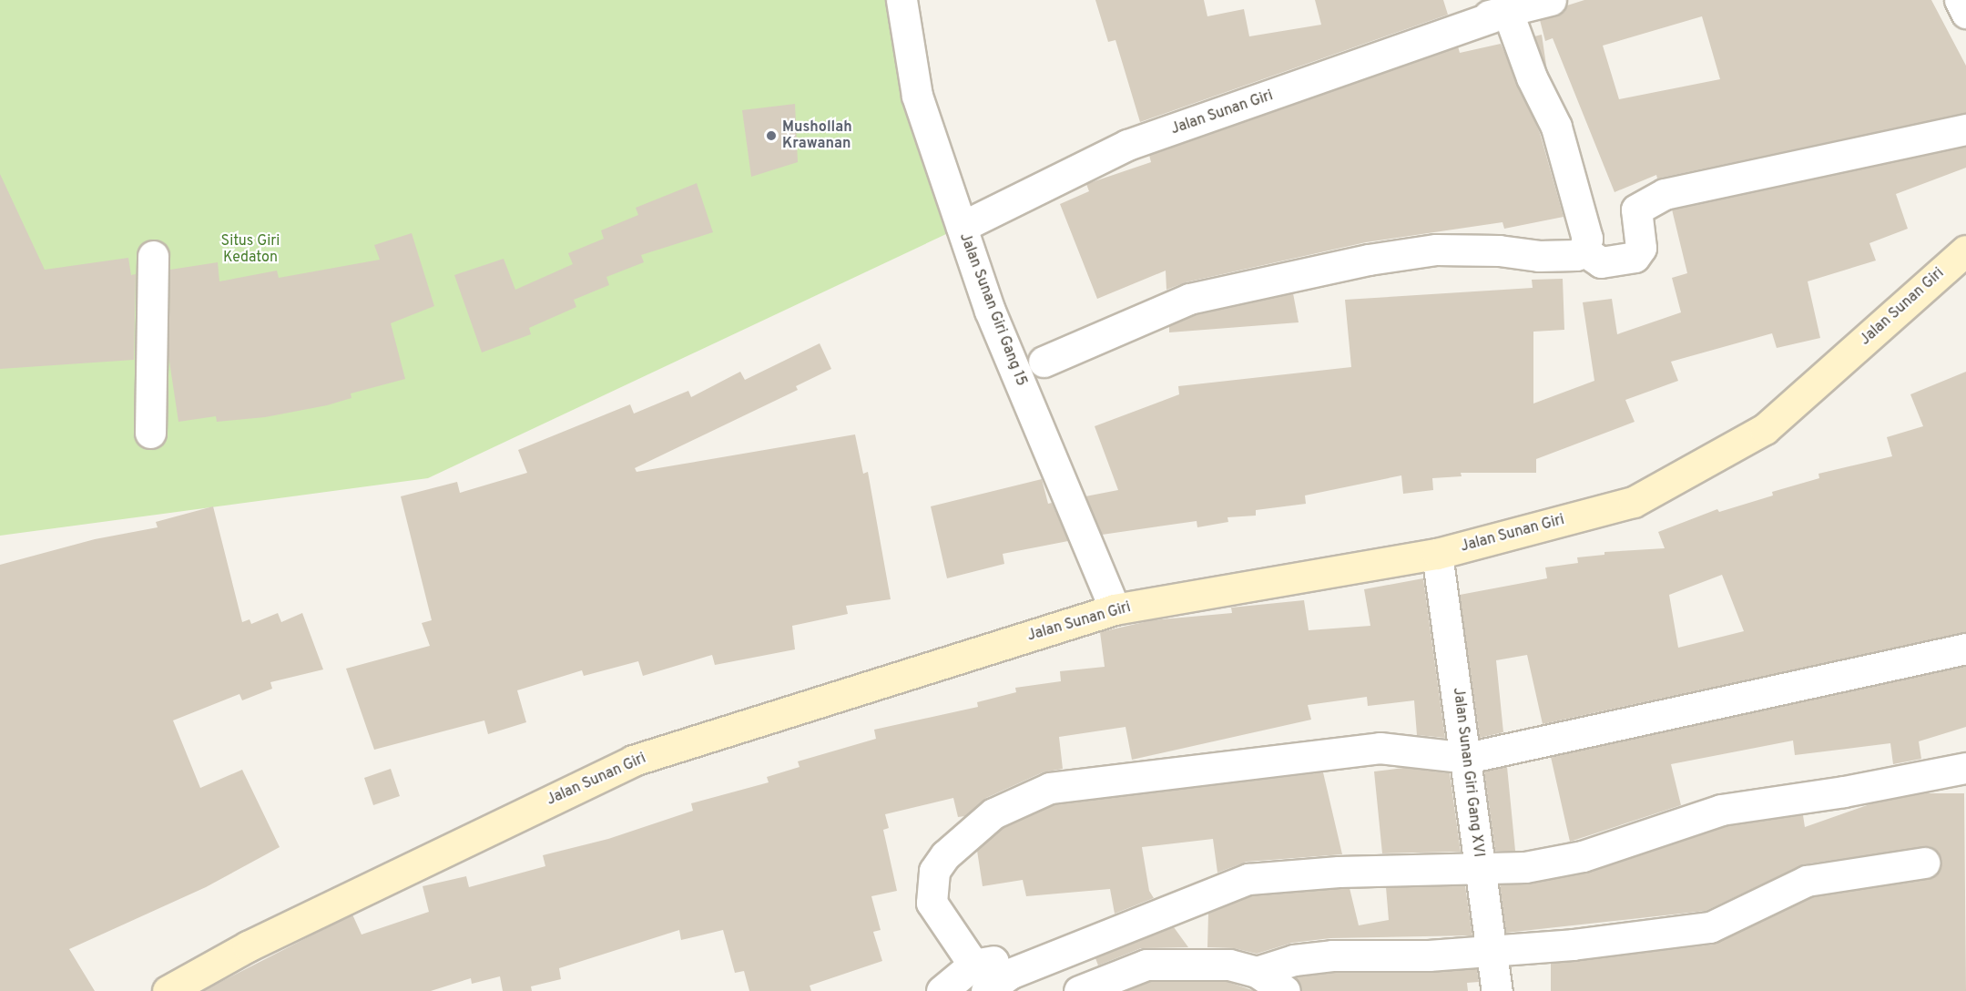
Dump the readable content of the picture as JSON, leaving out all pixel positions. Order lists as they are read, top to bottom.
{
  "streets": {
    "main road": ["Jalan Sunan Giri"],
    "street": ["Jalan Sunan Giri Gang 15", "Jalan Sunan Giri Gang XVI"]
  },
  "crossings": [
    ["Jalan Sunan Giri", "Jalan Sunan Giri Gang 15"],
    ["Jalan Sunan Giri", "Jalan Sunan Giri Gang XVI"]
  ],
  "parks": ["Situs Giri Kedaton"],
  "places": ["Mushollah Krawanan"]
}
